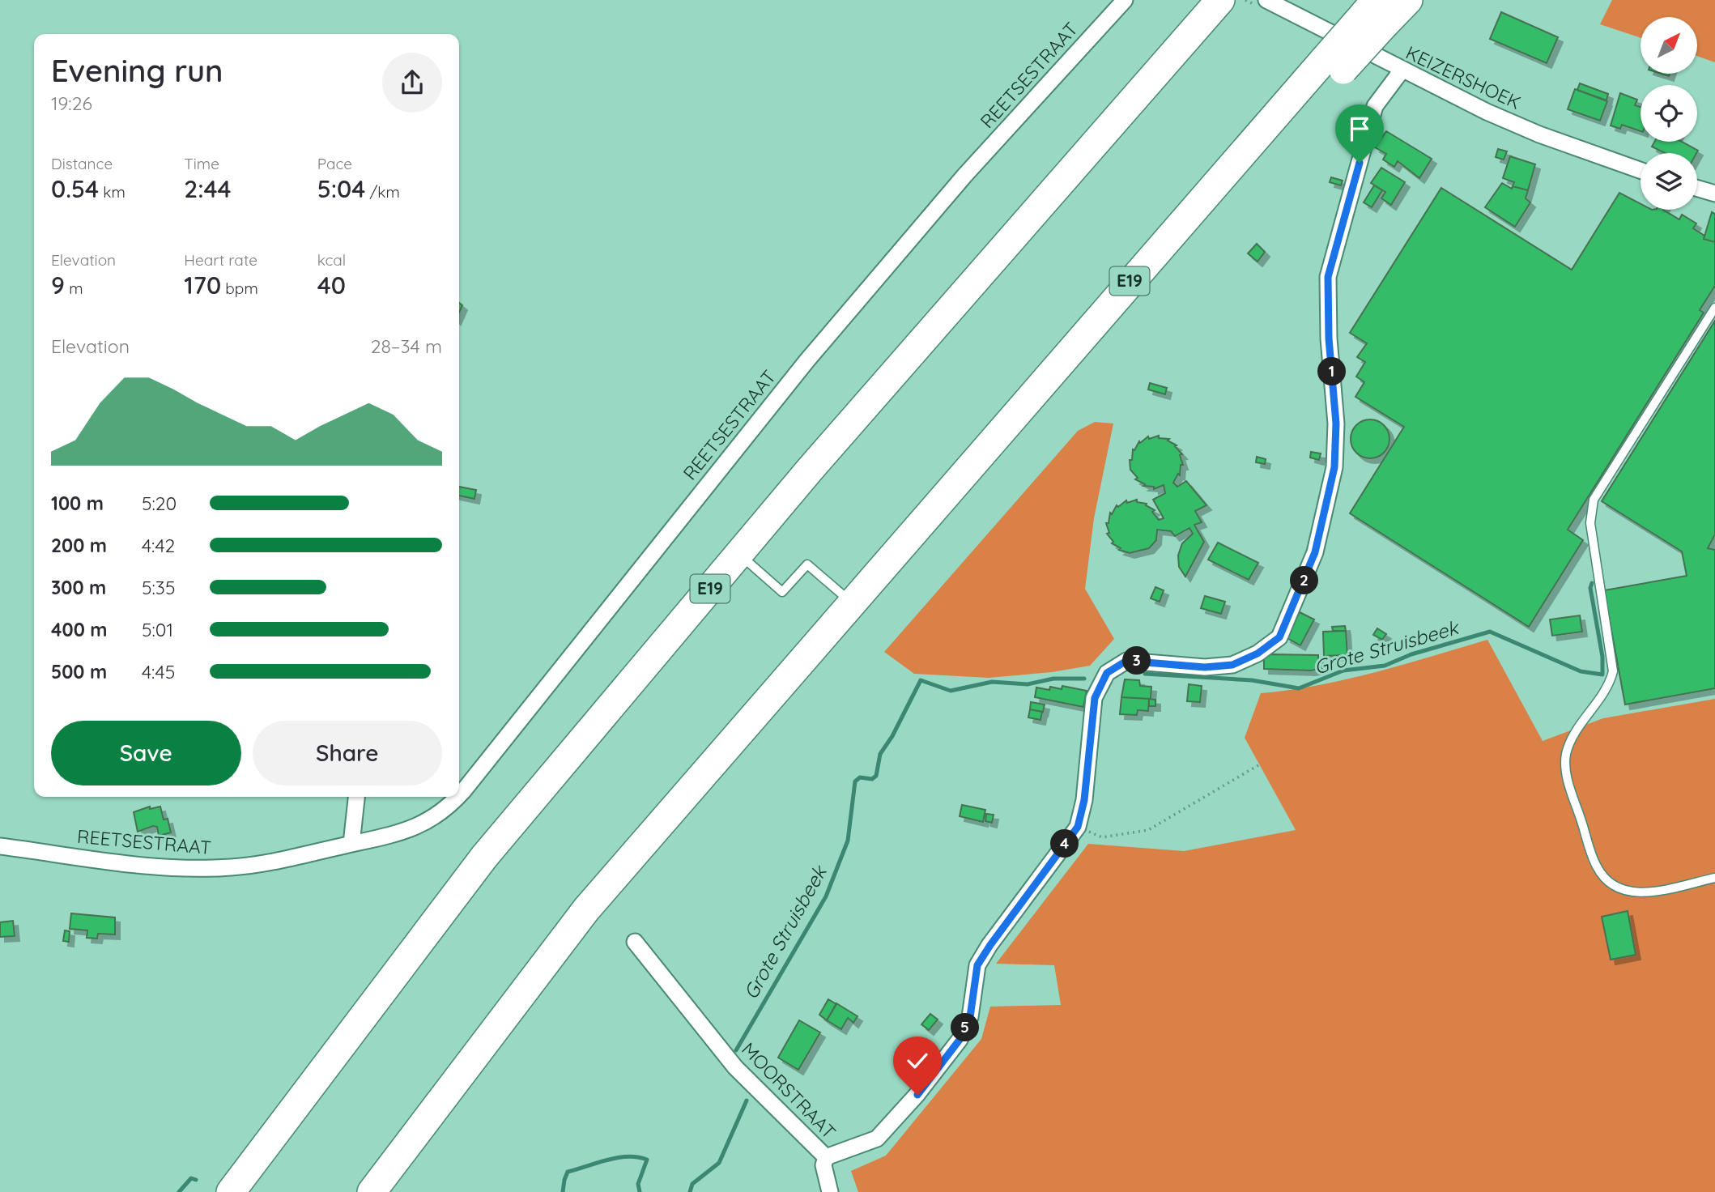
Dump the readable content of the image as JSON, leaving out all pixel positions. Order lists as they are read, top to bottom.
{
  "streets": {
    "highway": ["E19"],
    "street": ["REETSESTRAAT", "KEIZERSHOEK", "MOORSTRAAT"]
  },
  "crossings": [
    ["KEIZERSHOEK", "MOORSTRAAT"]
  ],
  "water": ["Grote Struisbeek"],
  "north": "top right",
  "page": {
    "heading": ["Evening run", "19:26"],
    "stats": [
      ["Distance", "0.54 km"],
      ["Time", "2:44"],
      ["Pace", "5:04 /km"],
      ["Elevation", "9 m"],
      ["Heart rate", "170 bpm"],
      ["kcal", "40"]
    ],
    "chart": ["Elevation", "28–34 m"],
    "pins": [
      "1",
      "2",
      "3",
      "4",
      "5"
    ],
    "list": [
      {
        "name": "100 m",
        "note": "5:20"
      },
      {
        "name": "200 m",
        "note": "4:42"
      },
      {
        "name": "300 m",
        "note": "5:35"
      },
      {
        "name": "400 m",
        "note": "5:01"
      },
      {
        "name": "500 m",
        "note": "4:45"
      }
    ],
    "buttons": ["Save", "Share"]
  }
}
